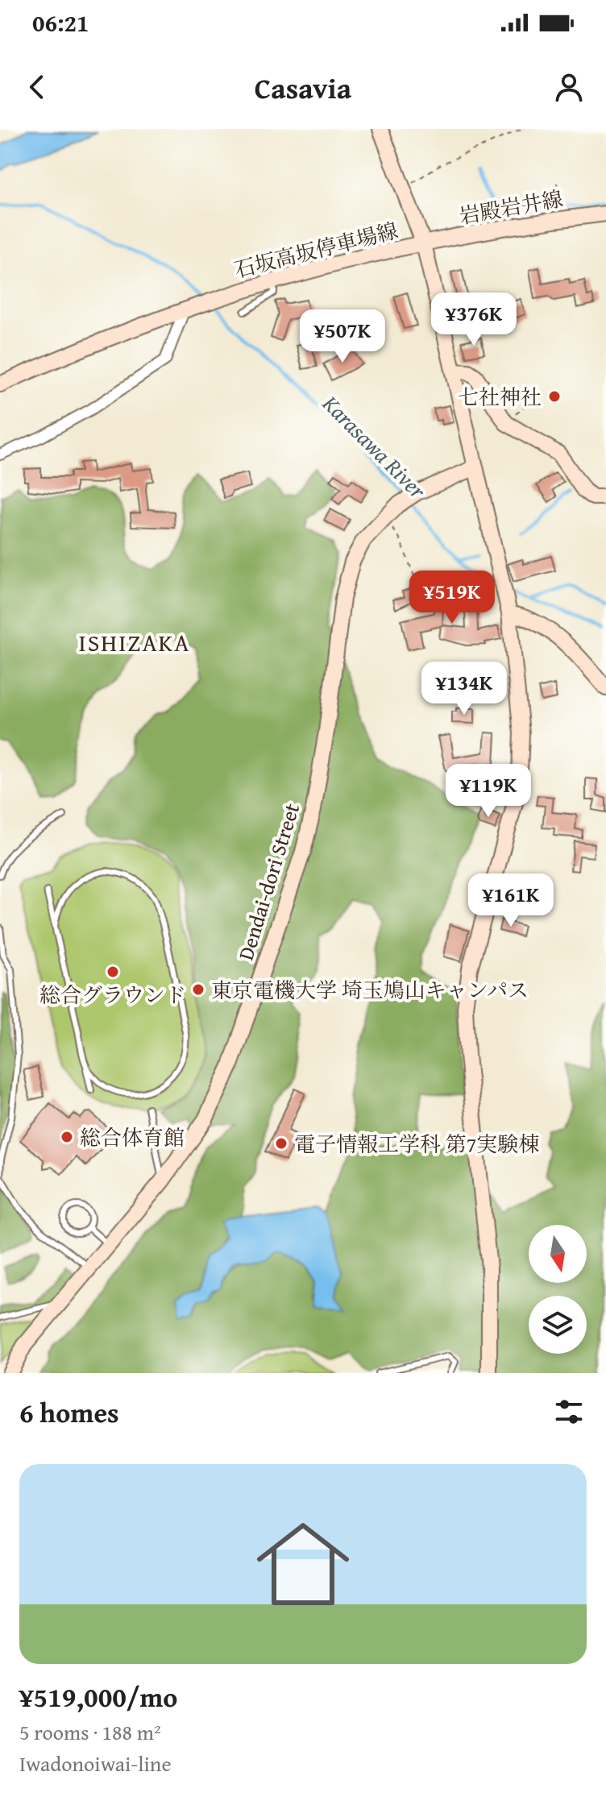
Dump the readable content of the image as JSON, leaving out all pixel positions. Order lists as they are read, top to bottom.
{
  "streets": {
    "street": ["岩殿岩井線", "石坂高坂停車場線", "Dendai-dori Street"]
  },
  "crossings": [
    ["岩殿岩井線", "石坂高坂停車場線"]
  ],
  "districts": ["ISHIZAKA"],
  "water": ["Karasawa River"],
  "places": [
    "七社神社",
    "総合グラウンド",
    "東京電機大学 埼玉鳩山キャンパス",
    "総合体育館",
    "電子情報工学科 第7実験棟"
  ],
  "north": "bottom",
  "page": {
    "status": "06:21",
    "header": "Casavia",
    "price": [
      "¥376K",
      "¥507K",
      "¥519K",
      "¥134K",
      "¥119K",
      "¥161K"
    ],
    "heading": "6 homes",
    "list": [
      {
        "name": "¥519,000/mo",
        "note": "5 rooms · 188 m² · Iwadonoiwai-line"
      }
    ]
  }
}
